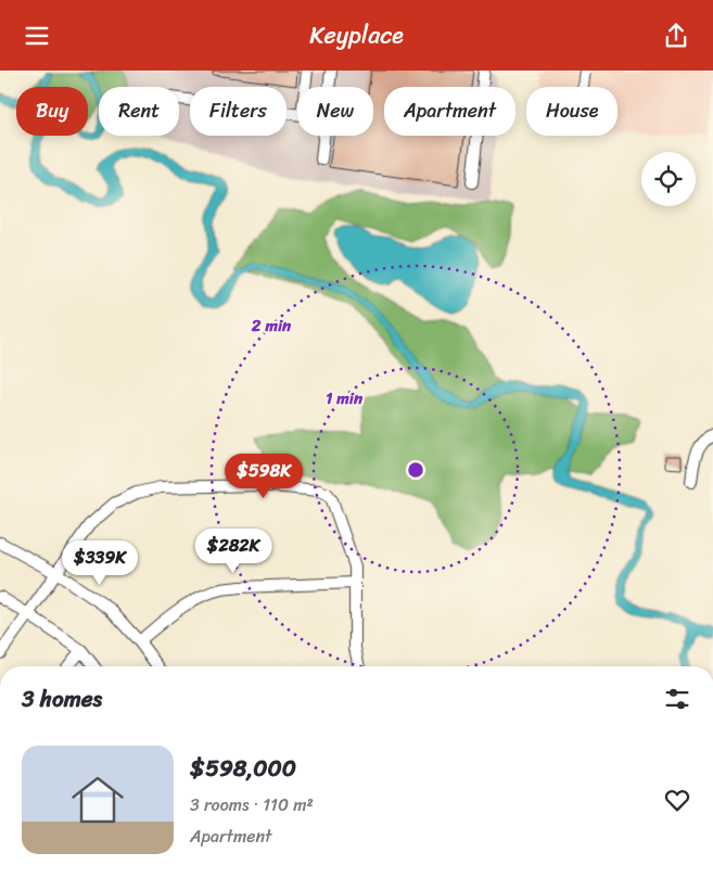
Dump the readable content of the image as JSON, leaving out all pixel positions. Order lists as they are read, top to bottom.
{
  "page": {
    "header": "Keyplace",
    "chip": [
      "Buy",
      "Rent",
      "Filters",
      "New",
      "Apartment",
      "House"
    ],
    "price": ["$598K", "$282K", "$339K"],
    "heading": "3 homes",
    "list": [
      {
        "name": "$598,000",
        "note": "3 rooms · 110 m² · Apartment"
      }
    ]
  },
  "rings": ["2 min", "1 min"]
}
